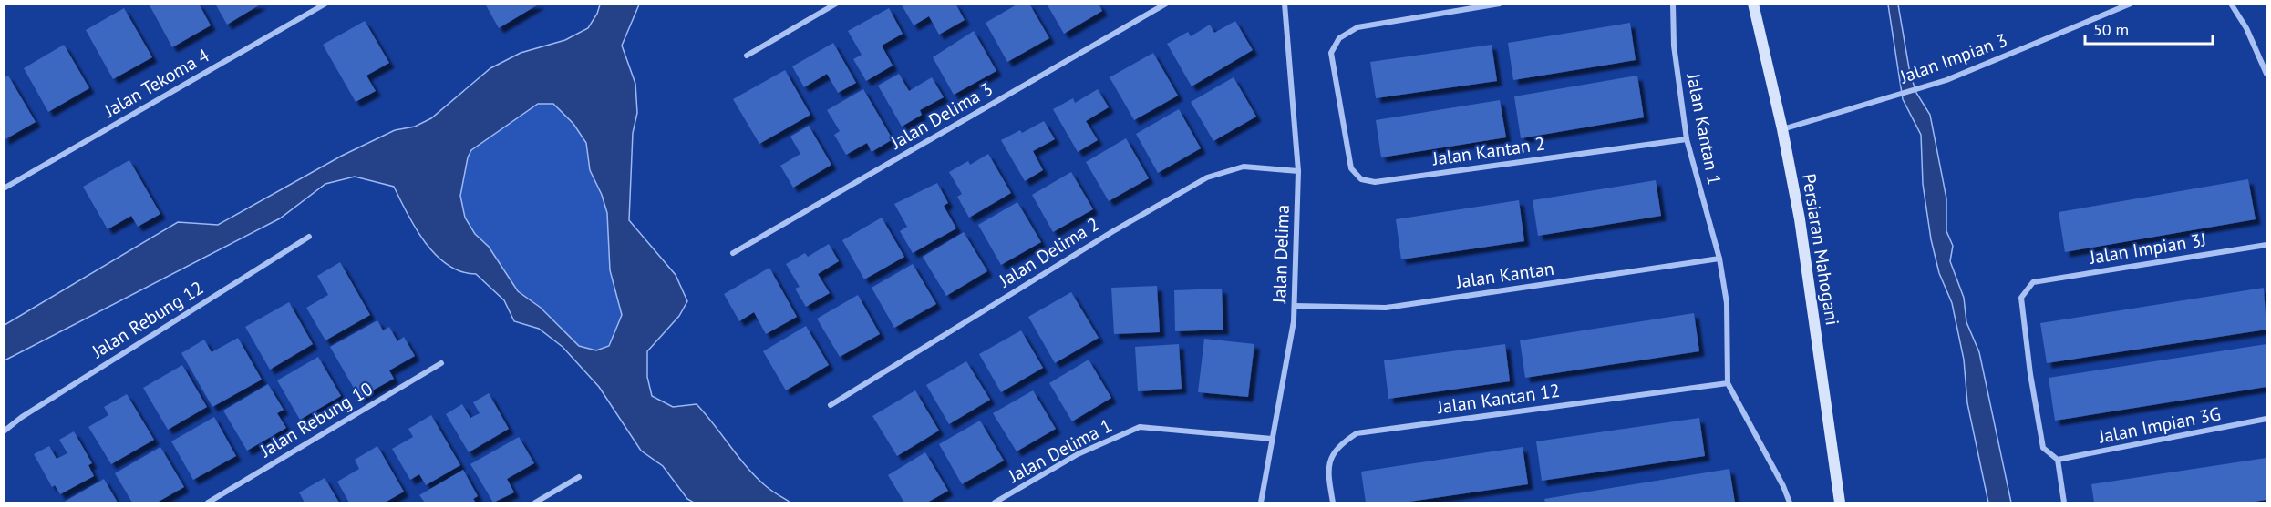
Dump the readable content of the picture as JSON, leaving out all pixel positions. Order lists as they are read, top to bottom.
{
  "streets": {
    "main road": ["Persiaran Mahogani"],
    "street": [
      "Jalan Impian 3",
      "Jalan Tekoma 4",
      "Jalan Delima 3",
      "Jalan Kantan 1",
      "Jalan Kantan 2",
      "Jalan Impian 3J",
      "Jalan Delima 2",
      "Jalan Delima",
      "Jalan Kantan",
      "Jalan Rebung 12",
      "Jalan Kantan 12",
      "Jalan Rebung 10",
      "Jalan Impian 3G",
      "Jalan Delima 1"
    ]
  },
  "crossings": [
    ["Jalan Impian 3", "Persiaran Mahogani"],
    ["Jalan Kantan 1", "Jalan Kantan 2"],
    ["Jalan Kantan 1", "Jalan Kantan"],
    ["Jalan Kantan 1", "Jalan Kantan 12"],
    ["Jalan Impian 3J", "Jalan Impian 3G"],
    ["Jalan Delima 2", "Jalan Delima"],
    ["Jalan Delima", "Jalan Kantan"],
    ["Jalan Delima", "Jalan Delima 1"]
  ],
  "scale_bar": "50 m"
}
